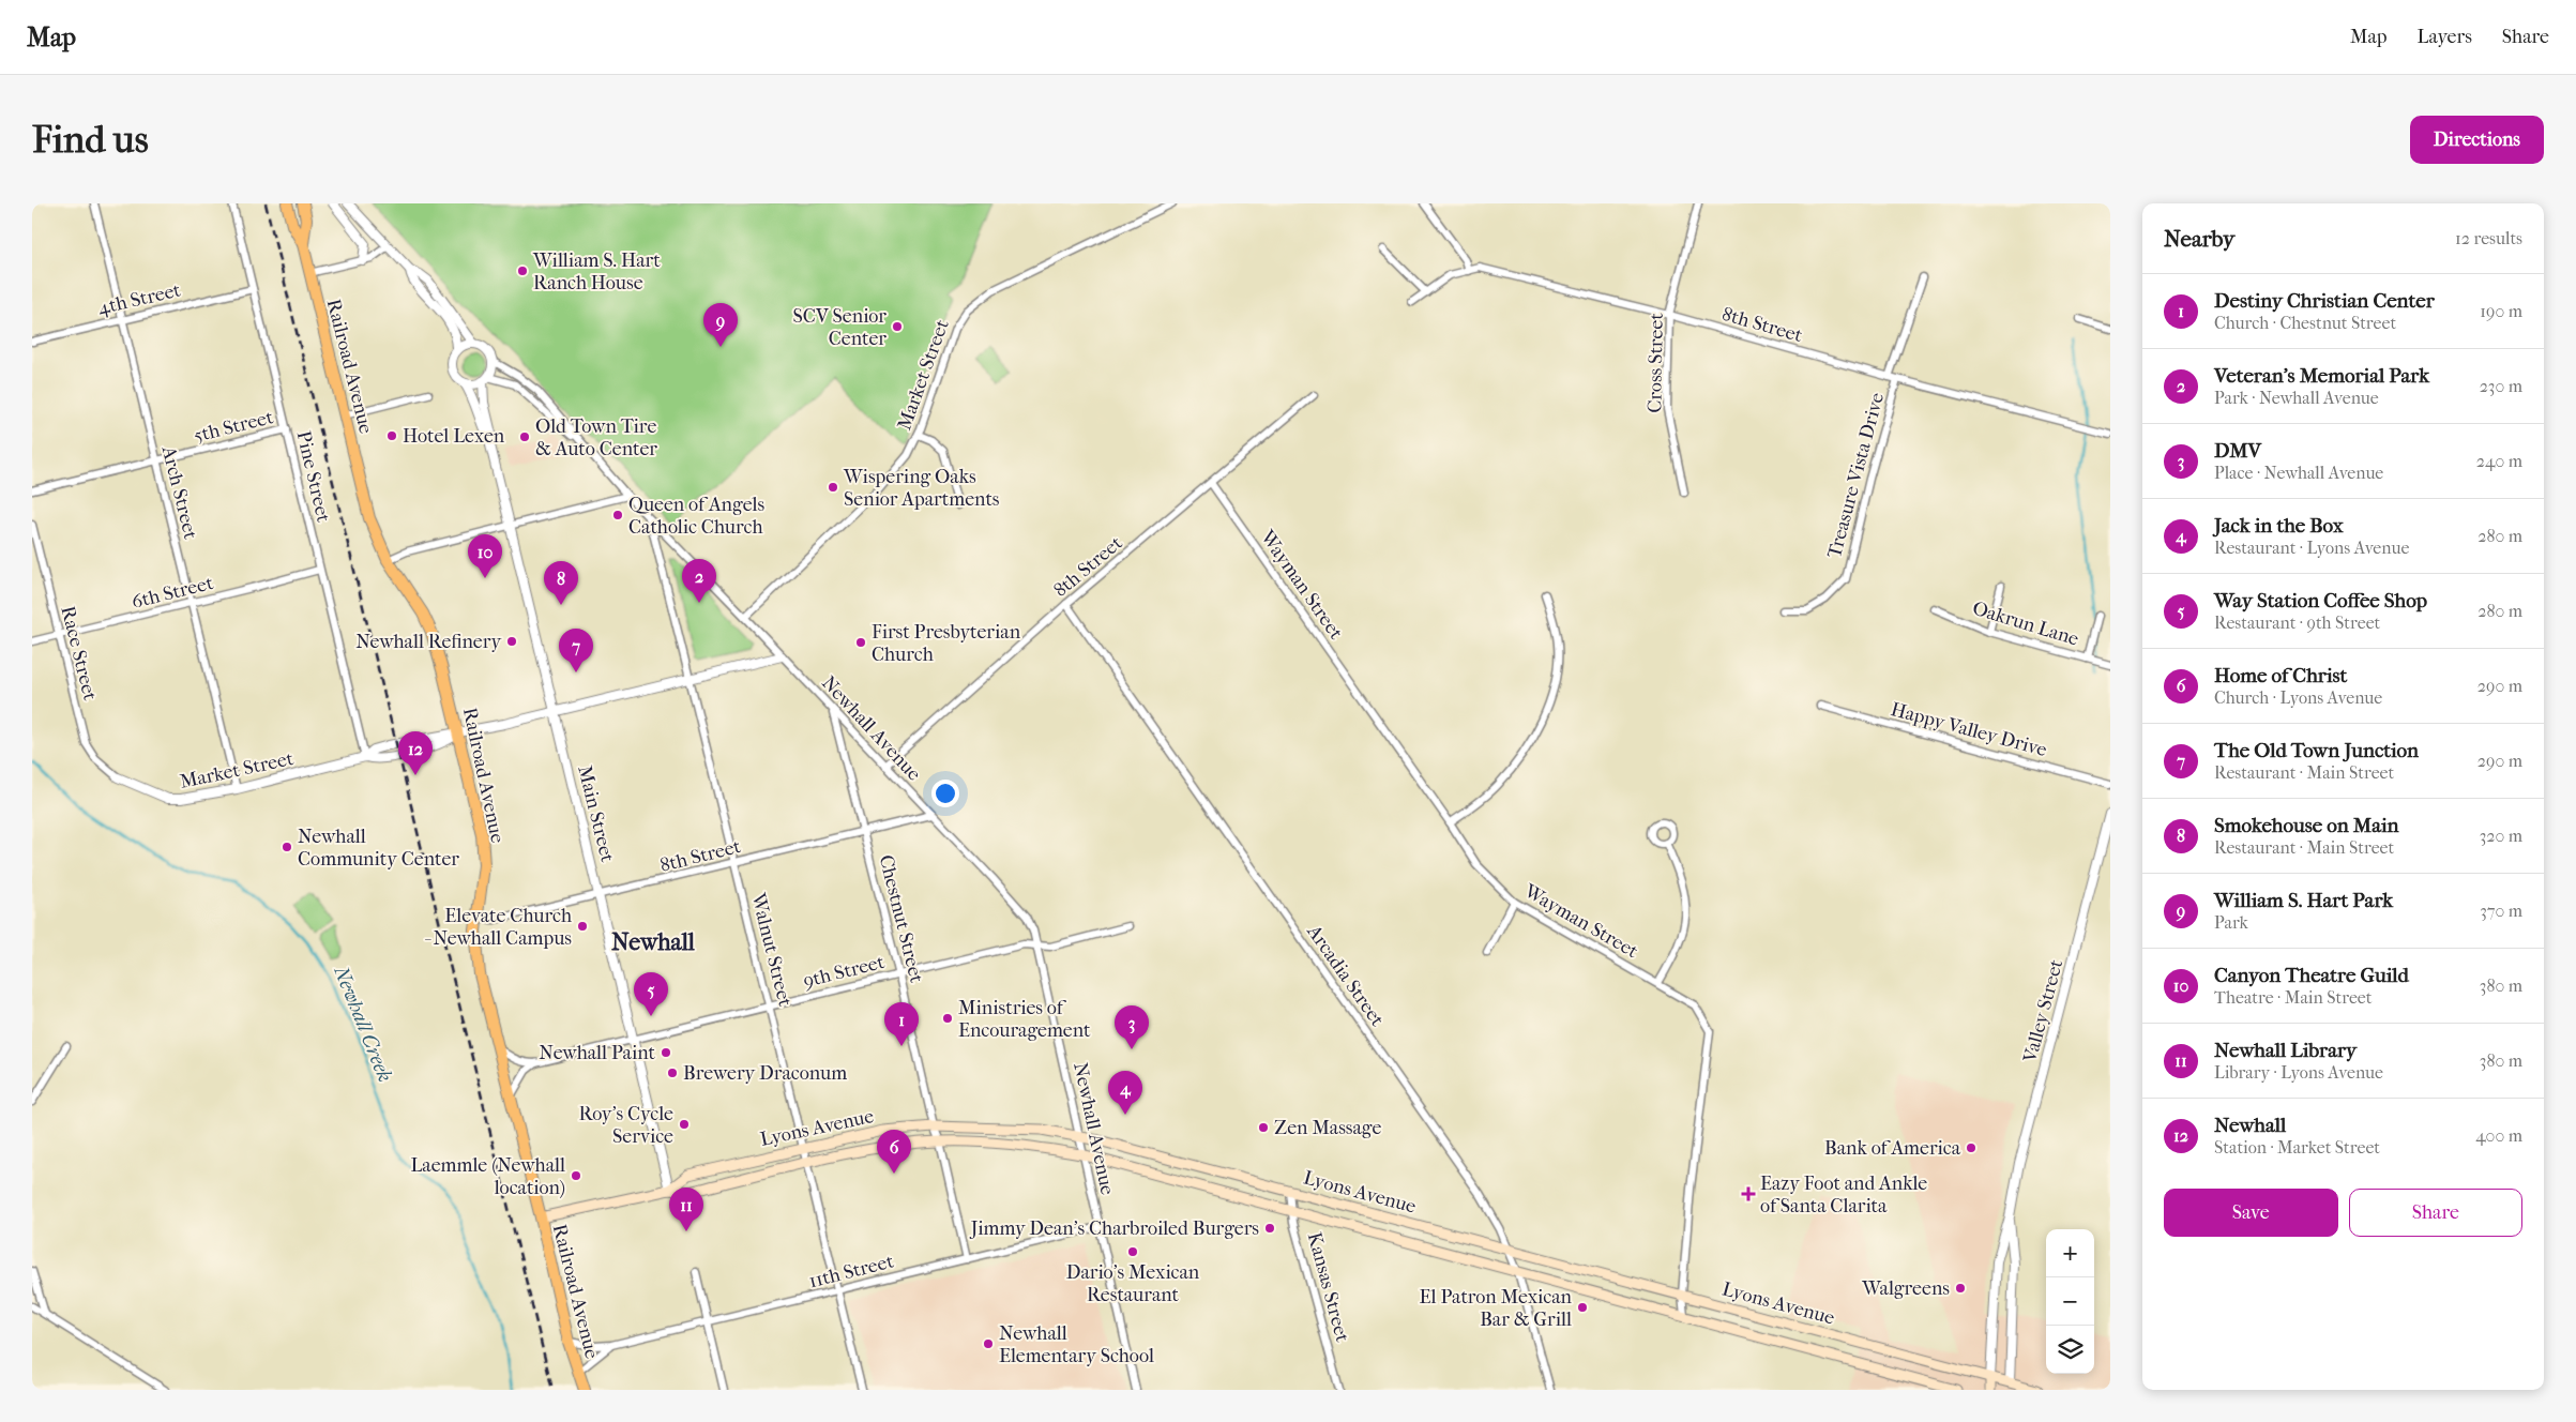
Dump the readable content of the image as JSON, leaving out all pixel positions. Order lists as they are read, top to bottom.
{
  "streets": {
    "main road": ["Railroad Avenue", "Lyons Avenue"],
    "street": [
      "4th Street",
      "8th Street",
      "Cross Street",
      "Market Street",
      "5th Street",
      "Treasure Vista Drive",
      "Pine Street",
      "Arch Street",
      "Wayman Street",
      "6th Street",
      "Oakrun Lane",
      "Race Street",
      "Newhall Avenue",
      "Happy Valley Drive",
      "Main Street",
      "Chestnut Street",
      "Walnut Street",
      "9th Street",
      "Arcadia Street",
      "Valley Street",
      "11th Street",
      "Kansas Street"
    ]
  },
  "crossings": [
    ["4th Street", "Pine Street"],
    ["4th Street", "Arch Street"],
    ["8th Street", "Cross Street"],
    ["8th Street", "Railroad Avenue"],
    ["8th Street", "Treasure Vista Drive"],
    ["8th Street", "Wayman Street"],
    ["8th Street", "Newhall Avenue"],
    ["8th Street", "Main Street"],
    ["8th Street", "Chestnut Street"],
    ["8th Street", "Walnut Street"],
    ["8th Street", "Arcadia Street"],
    ["Railroad Avenue", "Market Street"],
    ["Railroad Avenue", "9th Street"],
    ["Railroad Avenue", "Lyons Avenue"],
    ["Railroad Avenue", "11th Street"],
    ["Market Street", "Pine Street"],
    ["Market Street", "Arch Street"],
    ["Market Street", "Race Street"],
    ["Market Street", "Newhall Avenue"],
    ["Market Street", "Main Street"],
    ["Market Street", "Walnut Street"],
    ["5th Street", "Pine Street"],
    ["5th Street", "Arch Street"],
    ["Pine Street", "6th Street"],
    ["Arch Street", "6th Street"],
    ["Wayman Street", "Lyons Avenue"],
    ["6th Street", "Race Street"],
    ["Newhall Avenue", "Main Street"],
    ["Newhall Avenue", "Chestnut Street"],
    ["Newhall Avenue", "Walnut Street"],
    ["Newhall Avenue", "9th Street"],
    ["Newhall Avenue", "Lyons Avenue"],
    ["Newhall Avenue", "11th Street"],
    ["Main Street", "9th Street"],
    ["Main Street", "Lyons Avenue"],
    ["Chestnut Street", "9th Street"],
    ["Chestnut Street", "Lyons Avenue"],
    ["Chestnut Street", "11th Street"],
    ["Walnut Street", "9th Street"],
    ["Walnut Street", "Lyons Avenue"],
    ["Walnut Street", "11th Street"],
    ["Arcadia Street", "Lyons Avenue"],
    ["Valley Street", "Lyons Avenue"],
    ["Lyons Avenue", "Kansas Street"]
  ],
  "districts": ["Newhall"],
  "water": ["Newhall Creek"],
  "places": {
    "other": [
      "William S. Hart Ranch House",
      "SCV Senior Center",
      "Hotel Lexen",
      "Old Town Tire & Auto Center",
      "Wispering Oaks Senior Apartments",
      "Queen of Angels Catholic Church",
      "Newhall Refinery",
      "First Presbyterian Church",
      "Newhall Community Center",
      "Elevate Church - Newhall Campus",
      "Ministries of Encouragement",
      "Newhall Paint",
      "Brewery Draconum",
      "Roy's Cycle Service",
      "Zen Massage",
      "Bank of America",
      "Laemmle (Newhall location)",
      "Jimmy Dean's Charbroiled Burgers",
      "Dario's Mexican Restaurant",
      "Walgreens",
      "El Patron Mexican Bar & Grill",
      "Newhall Elementary School"
    ],
    "health": ["Eazy Foot and Ankle of Santa Clarita"]
  },
  "page": {
    "header": "Map",
    "nav": ["Map", "Layers", "Share"],
    "buttons": [
      "Directions",
      ["Save", "Share"]
    ],
    "title": "Find us",
    "heading": ["Nearby", "12 results"],
    "list": [
      {
        "mark": "1",
        "name": "Destiny Christian Center",
        "note": "Church · Chestnut Street",
        "value": "190 m"
      },
      {
        "mark": "2",
        "name": "Veteran's Memorial Park",
        "note": "Park · Newhall Avenue",
        "value": "230 m"
      },
      {
        "mark": "3",
        "name": "DMV",
        "note": "Place · Newhall Avenue",
        "value": "240 m"
      },
      {
        "mark": "4",
        "name": "Jack in the Box",
        "note": "Restaurant · Lyons Avenue",
        "value": "280 m"
      },
      {
        "mark": "5",
        "name": "Way Station Coffee Shop",
        "note": "Restaurant · 9th Street",
        "value": "280 m"
      },
      {
        "mark": "6",
        "name": "Home of Christ",
        "note": "Church · Lyons Avenue",
        "value": "290 m"
      },
      {
        "mark": "7",
        "name": "The Old Town Junction",
        "note": "Restaurant · Main Street",
        "value": "290 m"
      },
      {
        "mark": "8",
        "name": "Smokehouse on Main",
        "note": "Restaurant · Main Street",
        "value": "320 m"
      },
      {
        "mark": "9",
        "name": "William S. Hart Park",
        "note": "Park",
        "value": "370 m"
      },
      {
        "mark": "10",
        "name": "Canyon Theatre Guild",
        "note": "Theatre · Main Street",
        "value": "380 m"
      },
      {
        "mark": "11",
        "name": "Newhall Library",
        "note": "Library · Lyons Avenue",
        "value": "380 m"
      },
      {
        "mark": "12",
        "name": "Newhall",
        "note": "Station · Market Street",
        "value": "400 m"
      }
    ],
    "pins": [
      "9",
      "10",
      "2",
      "8",
      "7",
      "12",
      "5",
      "1",
      "3",
      "4",
      "6",
      "11"
    ],
    "map_buttons": ["+", "−"]
  }
}
